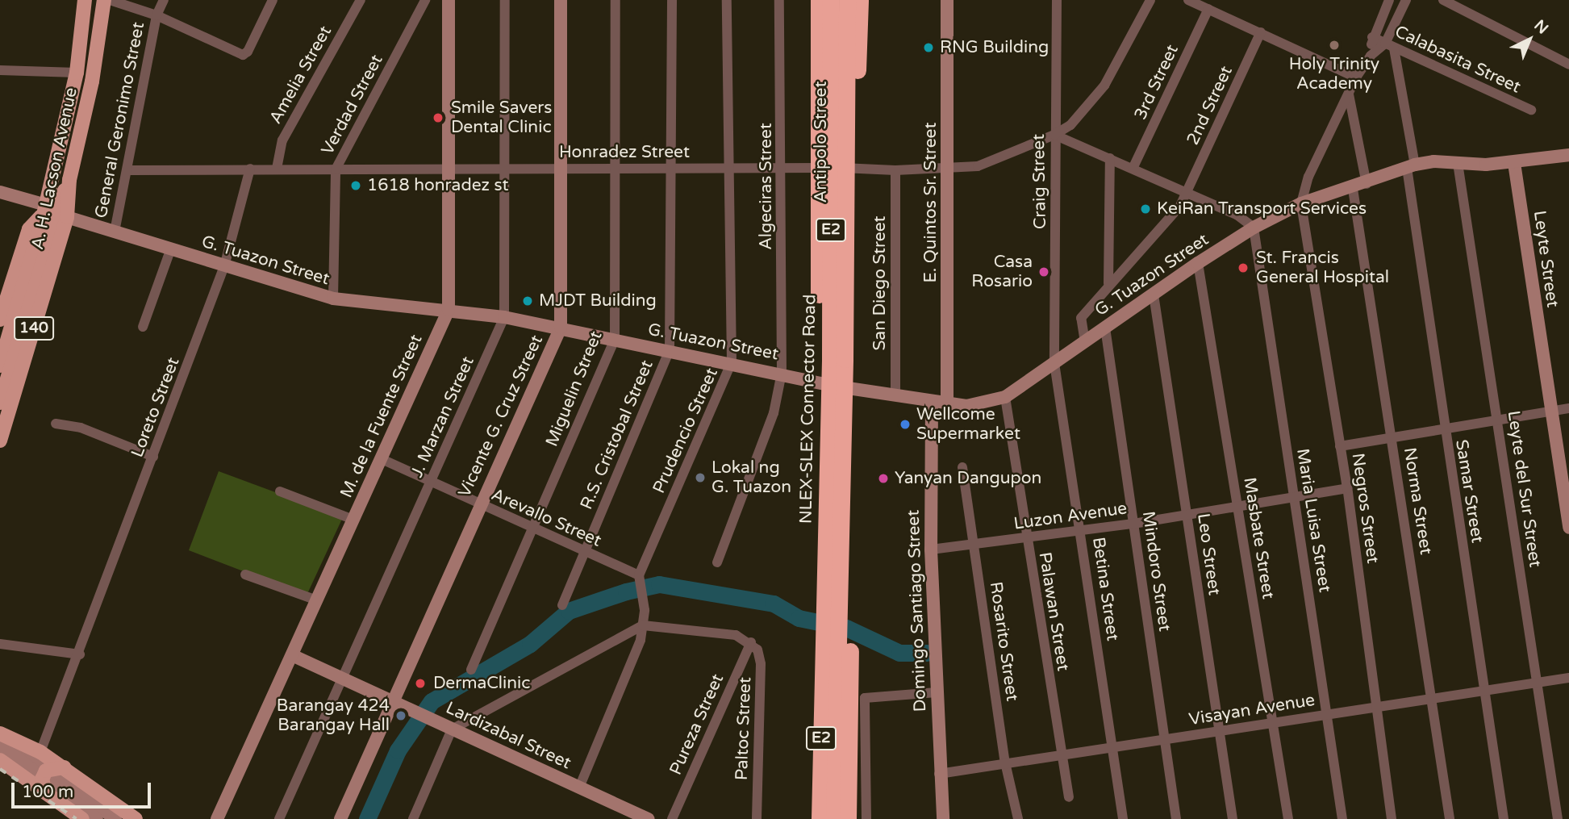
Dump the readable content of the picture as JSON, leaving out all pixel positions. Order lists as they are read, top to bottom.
{
  "streets": {
    "highway": ["E2", "NLEX-SLEX Connector Road"],
    "main road": ["A. H. Lacson Avenue", "140"],
    "street": [
      "Calabasita Street",
      "Amelia Street",
      "3rd Street",
      "Verdad Street",
      "2nd Street",
      "General Geronimo Street",
      "Antipolo Street",
      "Honradez Street",
      "Craig Street",
      "Algeciras Street",
      "E. Quintos Sr. Street",
      "Leyte Street",
      "G. Tuazon Street",
      "San Diego Street",
      "Miguelin Street",
      "Loreto Street",
      "M. de la Fuente Street",
      "Vicente G. Cruz Street",
      "J. Marzan Street",
      "Prudencio Street",
      "R.S. Cristobal Street",
      "Leyte del Sur Street",
      "Samar Street",
      "Norma Street",
      "Negros Street",
      "Luzon Avenue",
      "Arevallo Street",
      "Maria Luisa Street",
      "Masbate Street",
      "Leo Street",
      "Mindoro Street",
      "Betina Street",
      "Domingo Santiago Street",
      "Palawan Street",
      "Rosarito Street",
      "Visayan Avenue",
      "Pureza Street",
      "Paltoc Street",
      "Lardizabal Street"
    ]
  },
  "crossings": [
    ["Calabasita Street", "Samar Street"],
    ["Amelia Street", "Honradez Street"],
    ["Verdad Street", "Honradez Street"],
    ["Verdad Street", "G. Tuazon Street"],
    ["2nd Street", "G. Tuazon Street"],
    ["General Geronimo Street", "Honradez Street"],
    ["General Geronimo Street", "G. Tuazon Street"],
    ["Antipolo Street", "Honradez Street"],
    ["Antipolo Street", "G. Tuazon Street"],
    ["Honradez Street", "Craig Street"],
    ["Honradez Street", "Algeciras Street"],
    ["Honradez Street", "E. Quintos Sr. Street"],
    ["Honradez Street", "San Diego Street"],
    ["Honradez Street", "Miguelin Street"],
    ["Honradez Street", "Loreto Street"],
    ["Honradez Street", "M. de la Fuente Street"],
    ["Honradez Street", "Vicente G. Cruz Street"],
    ["Honradez Street", "J. Marzan Street"],
    ["Honradez Street", "Prudencio Street"],
    ["Honradez Street", "R.S. Cristobal Street"],
    ["A. H. Lacson Avenue", "G. Tuazon Street"],
    ["A. H. Lacson Avenue", "140"],
    ["Craig Street", "G. Tuazon Street"],
    ["Craig Street", "Betina Street"],
    ["Algeciras Street", "G. Tuazon Street"],
    ["E. Quintos Sr. Street", "G. Tuazon Street"],
    ["Leyte Street", "G. Tuazon Street"],
    ["G. Tuazon Street", "San Diego Street"],
    ["G. Tuazon Street", "140"],
    ["G. Tuazon Street", "Miguelin Street"],
    ["G. Tuazon Street", "Loreto Street"],
    ["G. Tuazon Street", "M. de la Fuente Street"],
    ["G. Tuazon Street", "Vicente G. Cruz Street"],
    ["G. Tuazon Street", "J. Marzan Street"],
    ["G. Tuazon Street", "Prudencio Street"],
    ["G. Tuazon Street", "R.S. Cristobal Street"],
    ["G. Tuazon Street", "Leyte del Sur Street"],
    ["G. Tuazon Street", "Samar Street"],
    ["G. Tuazon Street", "Norma Street"],
    ["G. Tuazon Street", "Negros Street"],
    ["G. Tuazon Street", "Maria Luisa Street"],
    ["G. Tuazon Street", "Masbate Street"],
    ["G. Tuazon Street", "Leo Street"],
    ["G. Tuazon Street", "Mindoro Street"],
    ["G. Tuazon Street", "Betina Street"],
    ["G. Tuazon Street", "Domingo Santiago Street"],
    ["G. Tuazon Street", "Palawan Street"],
    ["Miguelin Street", "Arevallo Street"],
    ["M. de la Fuente Street", "Arevallo Street"],
    ["M. de la Fuente Street", "Lardizabal Street"],
    ["Vicente G. Cruz Street", "Arevallo Street"],
    ["Vicente G. Cruz Street", "Lardizabal Street"],
    ["J. Marzan Street", "Arevallo Street"],
    ["J. Marzan Street", "Lardizabal Street"],
    ["Prudencio Street", "Arevallo Street"],
    ["R.S. Cristobal Street", "Arevallo Street"],
    ["Leyte del Sur Street", "Visayan Avenue"],
    ["Samar Street", "Visayan Avenue"],
    ["Norma Street", "Visayan Avenue"],
    ["Negros Street", "Luzon Avenue"],
    ["Negros Street", "Visayan Avenue"],
    ["Luzon Avenue", "Maria Luisa Street"],
    ["Luzon Avenue", "Masbate Street"],
    ["Luzon Avenue", "Leo Street"],
    ["Luzon Avenue", "Mindoro Street"],
    ["Luzon Avenue", "Betina Street"],
    ["Luzon Avenue", "Domingo Santiago Street"],
    ["Luzon Avenue", "Palawan Street"],
    ["Luzon Avenue", "Rosarito Street"],
    ["Maria Luisa Street", "Visayan Avenue"],
    ["Masbate Street", "Visayan Avenue"],
    ["Leo Street", "Visayan Avenue"],
    ["Mindoro Street", "Visayan Avenue"],
    ["Betina Street", "Visayan Avenue"],
    ["Domingo Santiago Street", "Visayan Avenue"],
    ["Palawan Street", "Visayan Avenue"],
    ["Rosarito Street", "Visayan Avenue"],
    ["Pureza Street", "Paltoc Street"]
  ],
  "places": [
    "Holy Trinity Academy",
    "RNG Building",
    "Smile Savers Dental Clinic",
    "1618 honradez st",
    "KeiRan Transport Services",
    "St. Francis General Hospital",
    "Casa Rosario",
    "MJDT Building",
    "Wellcome Supermarket",
    "Lokal ng G. Tuazon",
    "Yanyan Dangupon",
    "DermaClinic",
    "Barangay 424 Barangay Hall"
  ],
  "scale_bar": "100 m",
  "north": "top right"
}
